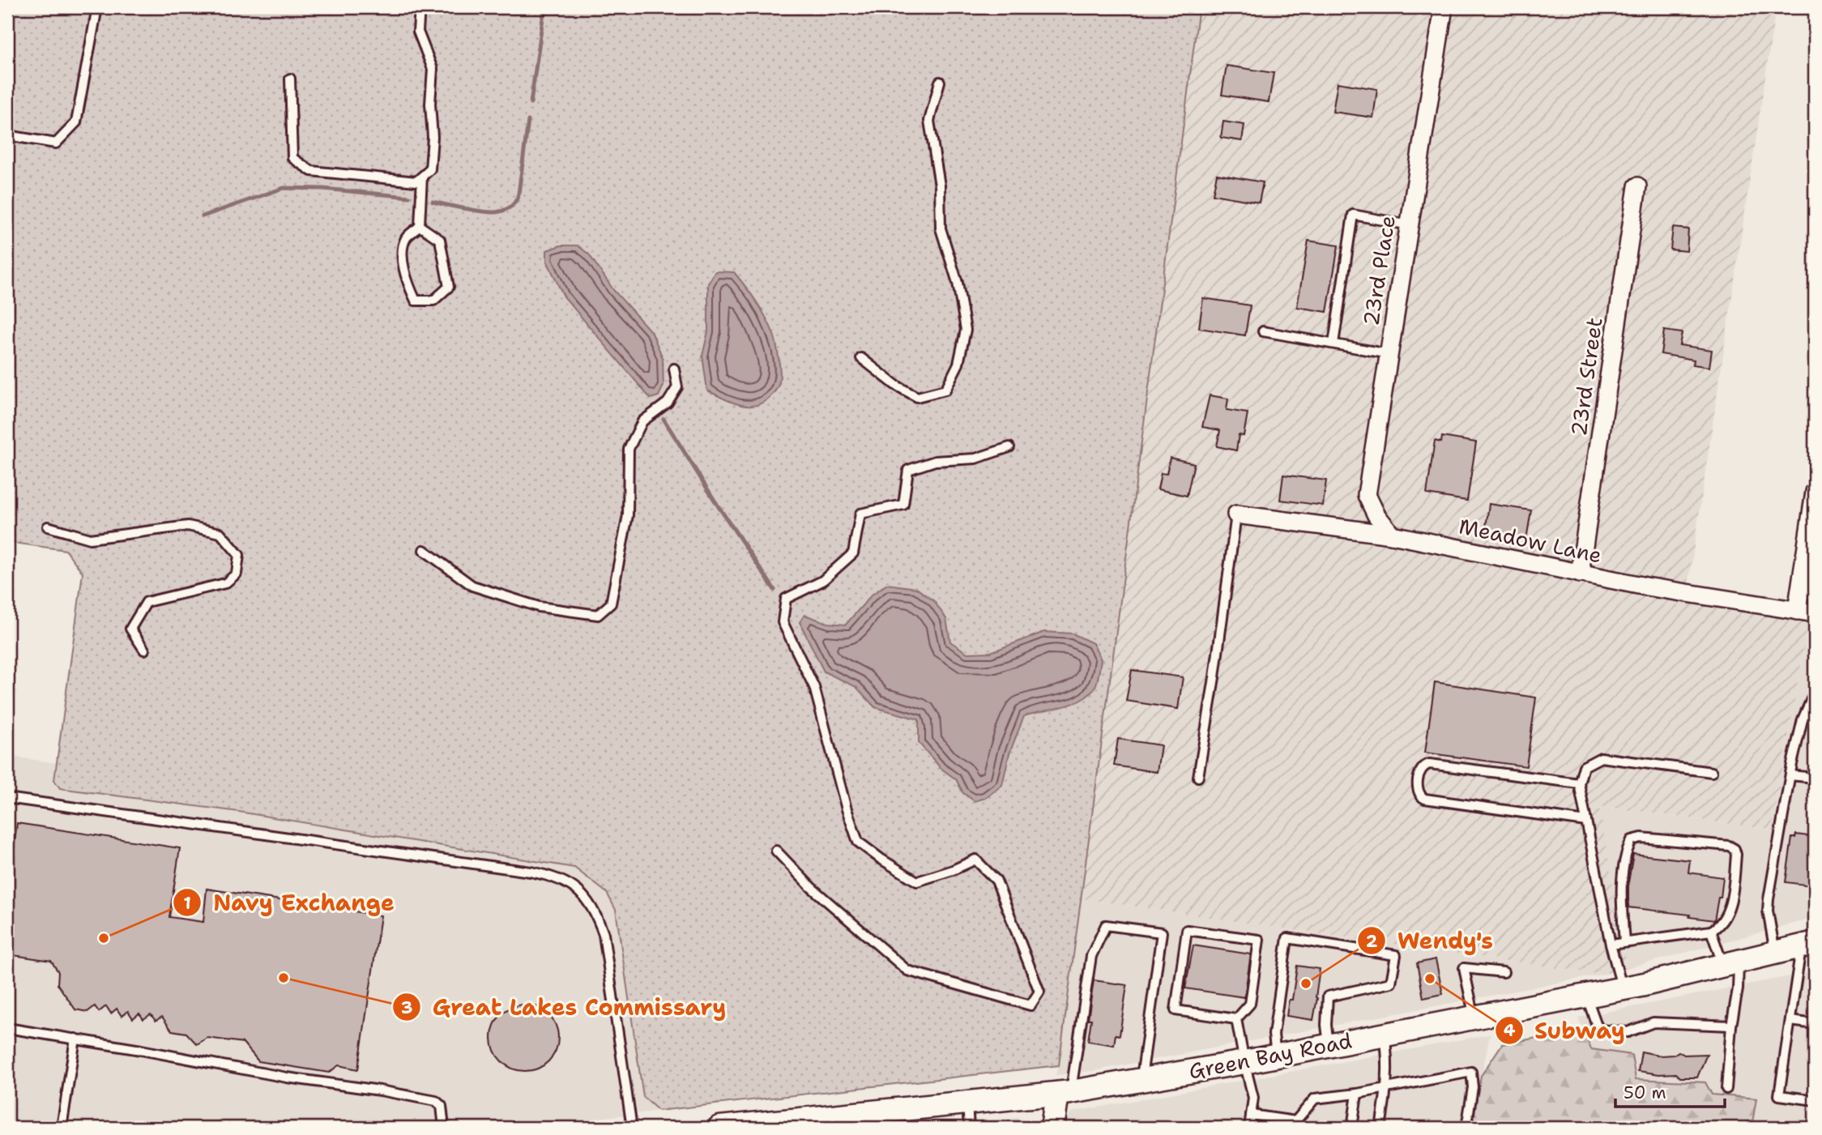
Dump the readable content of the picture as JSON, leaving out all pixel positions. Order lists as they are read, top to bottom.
{
  "streets": {
    "main road": ["Green Bay Road"],
    "street": ["23rd Place", "23rd Street", "Meadow Lane"]
  },
  "crossings": [
    ["23rd Place", "Meadow Lane"],
    ["23rd Street", "Meadow Lane"]
  ],
  "places": [
    "Navy Exchange",
    "Great Lakes Commissary",
    "Subway",
    "Wendy's"
  ],
  "scale_bar": "50 m"
}
